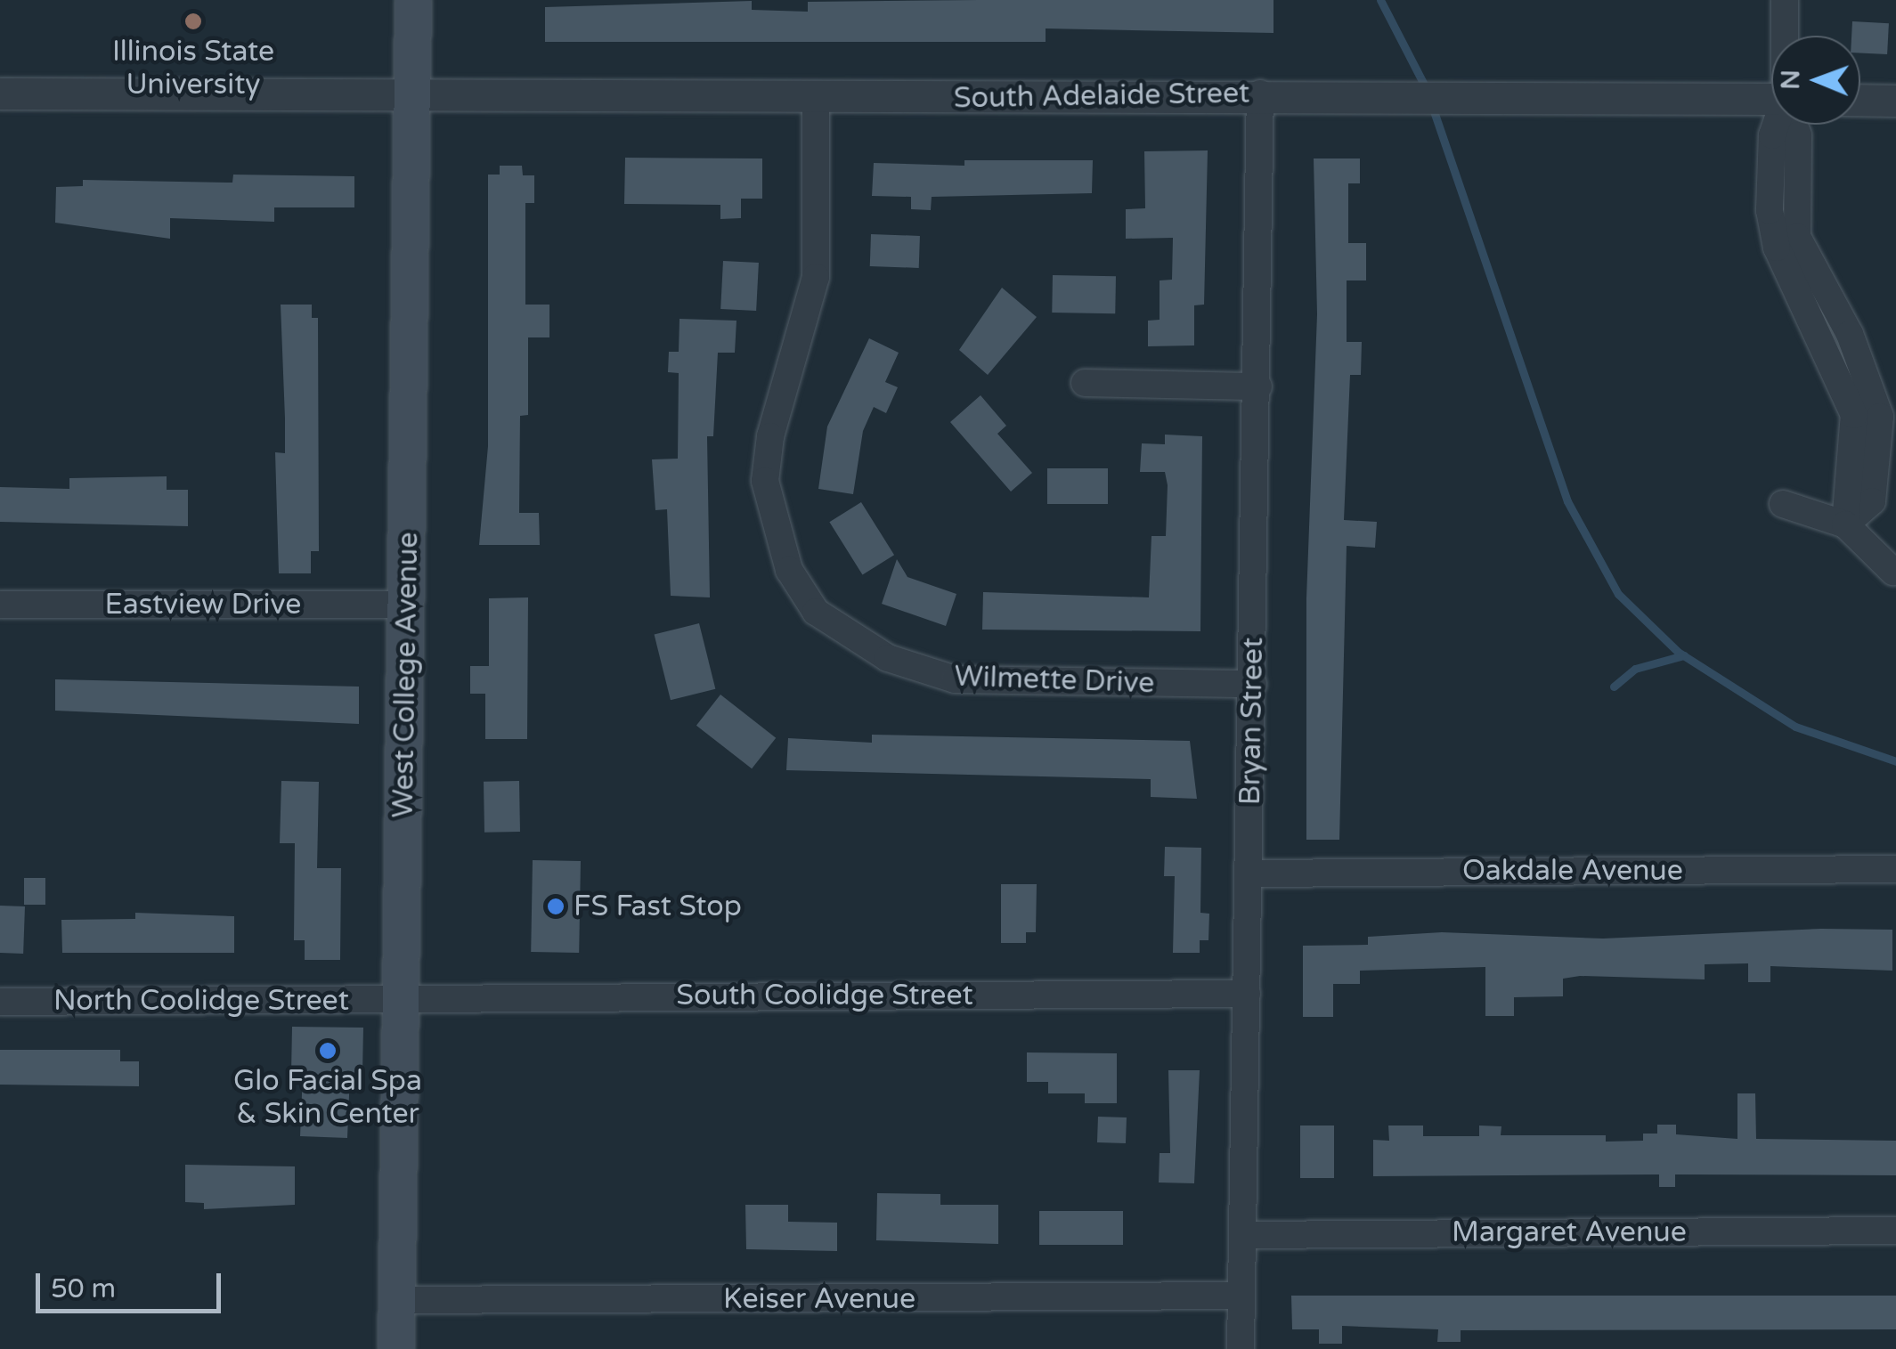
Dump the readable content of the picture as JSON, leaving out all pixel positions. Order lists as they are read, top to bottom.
{
  "streets": {
    "main road": ["West College Avenue"],
    "street": [
      "South Adelaide Street",
      "Eastview Drive",
      "Wilmette Drive",
      "Bryan Street",
      "Oakdale Avenue",
      "South Coolidge Street",
      "North Coolidge Street",
      "Margaret Avenue",
      "Keiser Avenue"
    ]
  },
  "crossings": [
    ["South Adelaide Street", "West College Avenue"],
    ["South Adelaide Street", "Wilmette Drive"],
    ["South Adelaide Street", "Bryan Street"],
    ["Eastview Drive", "West College Avenue"],
    ["West College Avenue", "South Coolidge Street"],
    ["West College Avenue", "North Coolidge Street"],
    ["West College Avenue", "Keiser Avenue"],
    ["Wilmette Drive", "Bryan Street"],
    ["Bryan Street", "Oakdale Avenue"],
    ["Bryan Street", "South Coolidge Street"],
    ["Bryan Street", "Margaret Avenue"],
    ["Bryan Street", "Keiser Avenue"],
    ["South Coolidge Street", "North Coolidge Street"]
  ],
  "places": ["Illinois State University", "FS Fast Stop", "Glo Facial Spa & Skin Center"],
  "scale_bar": "50 m",
  "north": "left"
}
